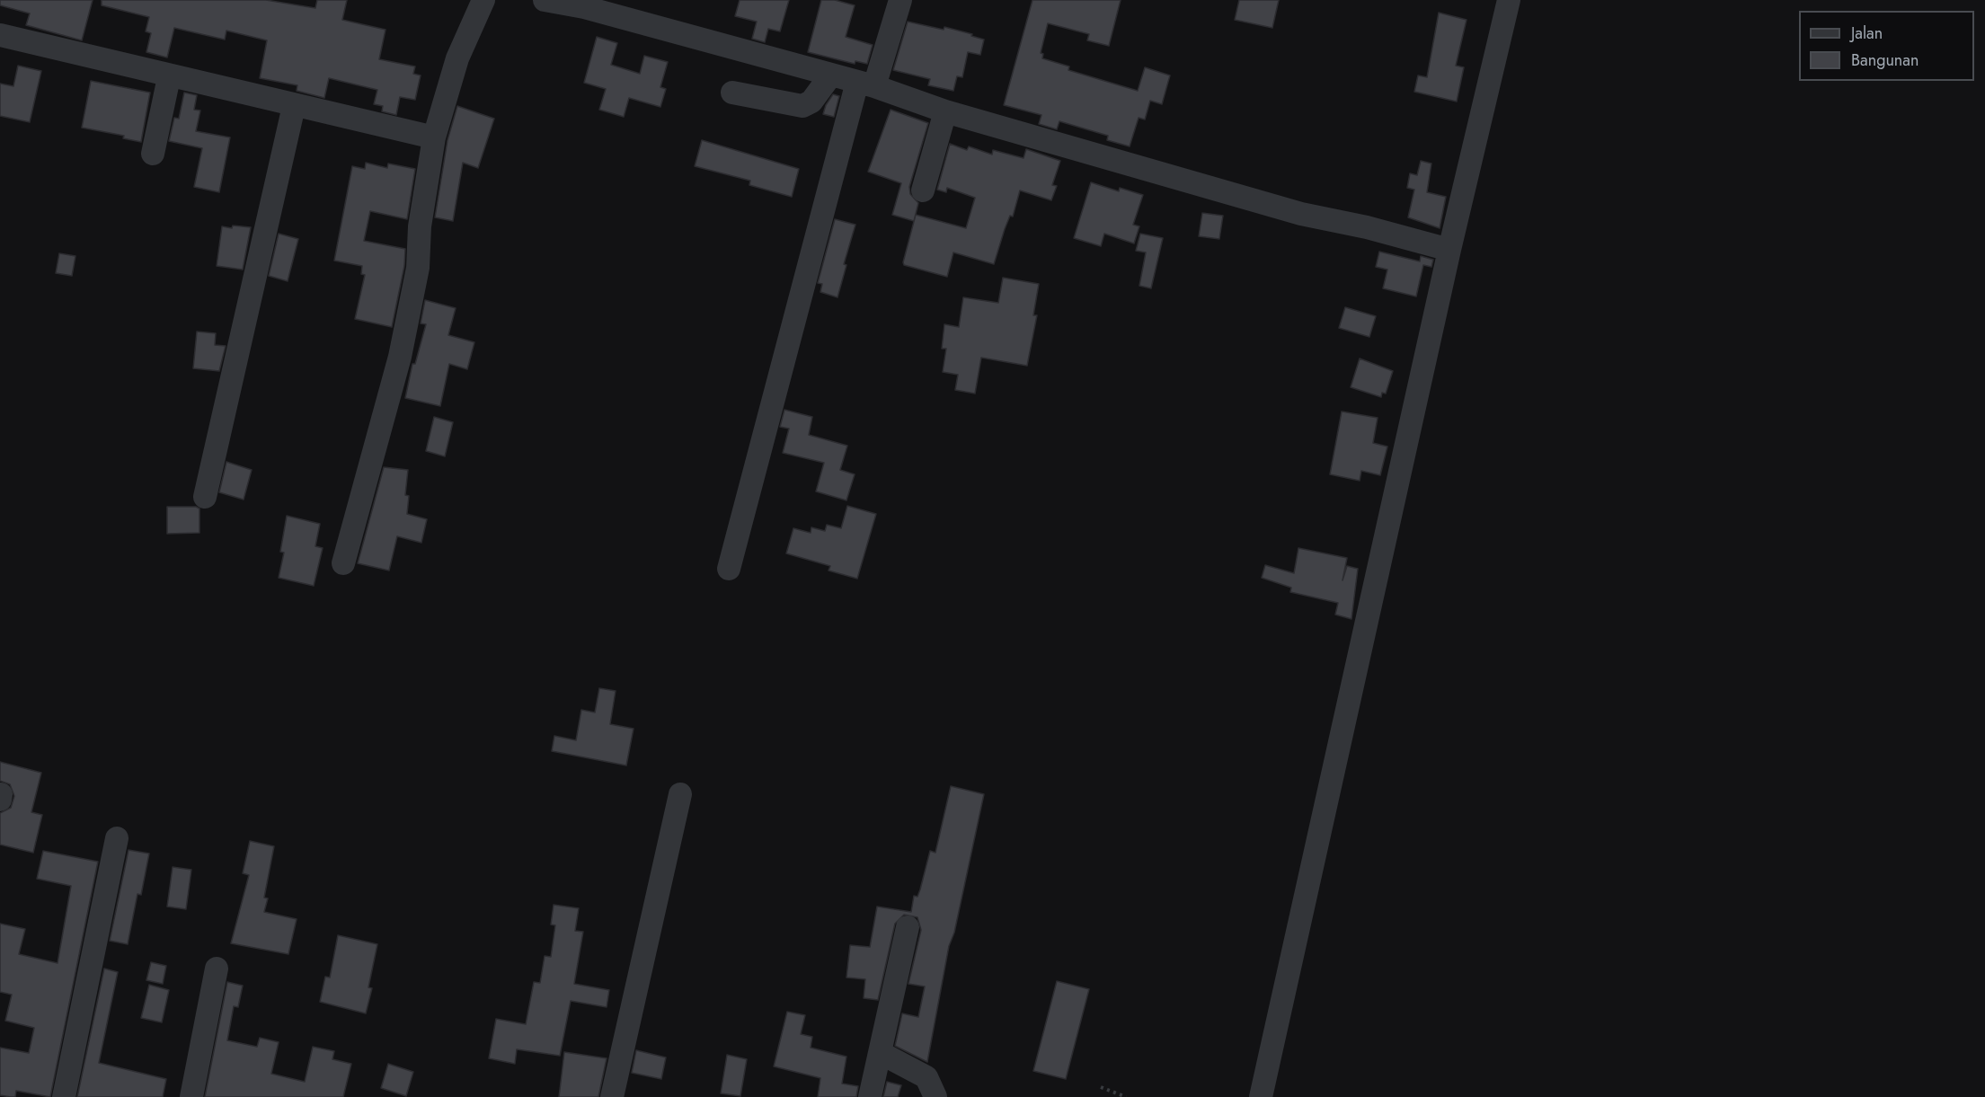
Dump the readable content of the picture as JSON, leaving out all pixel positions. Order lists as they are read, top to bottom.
{
  "legend": ["Jalan", "Bangunan"]
}
